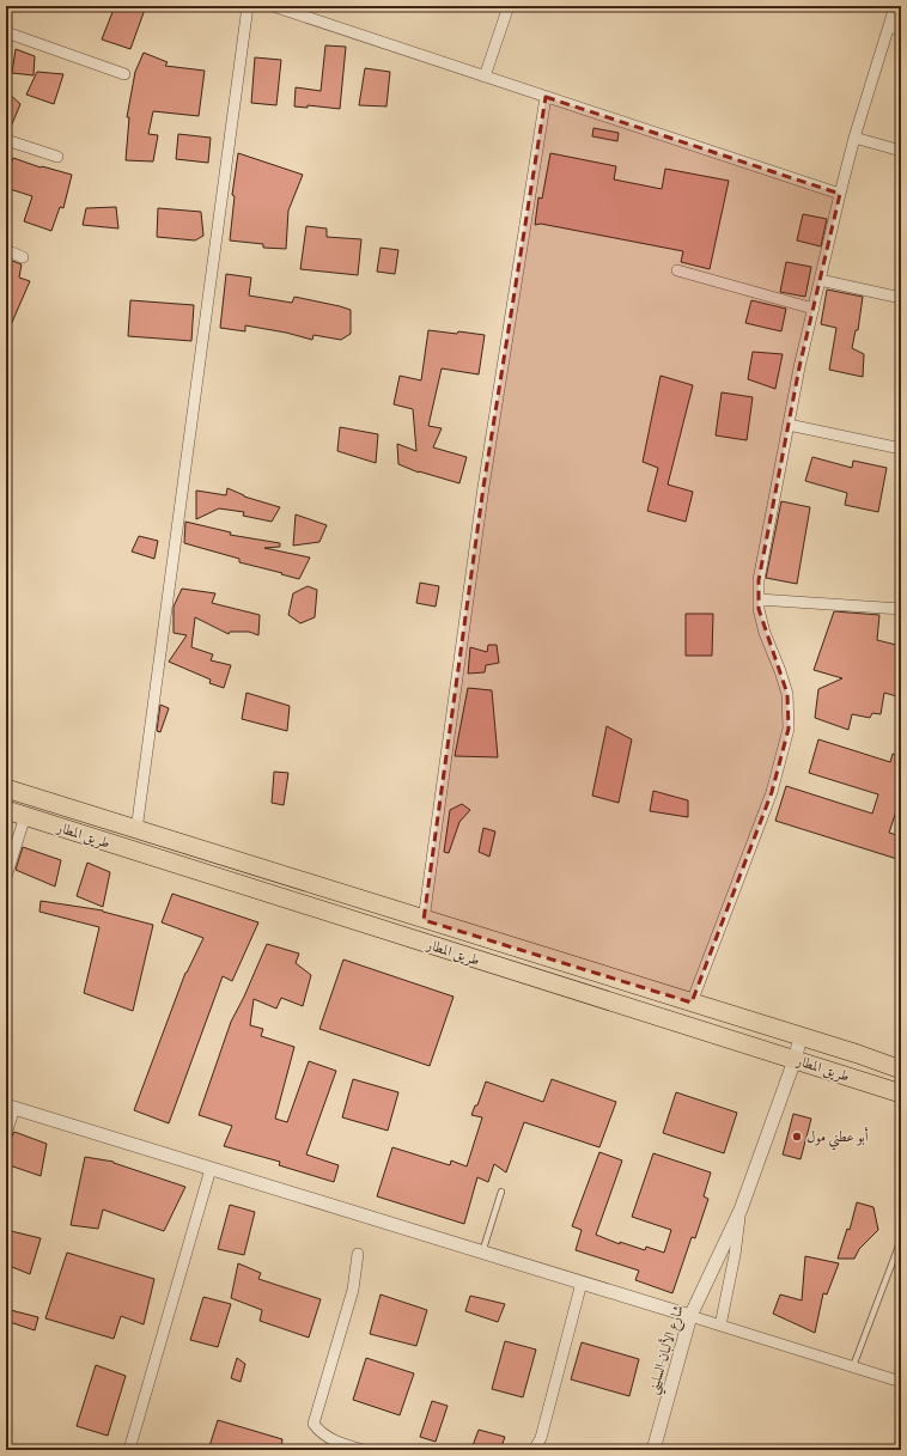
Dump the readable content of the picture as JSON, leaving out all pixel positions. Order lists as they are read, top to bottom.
{
  "streets": {
    "highway": ["طريق المطار"],
    "street": ["شارع الألبان-السليني"]
  },
  "crossings": [
    ["طريق المطار", "شارع الألبان-السليني"]
  ],
  "places": ["أبو عطني مول"]
}
